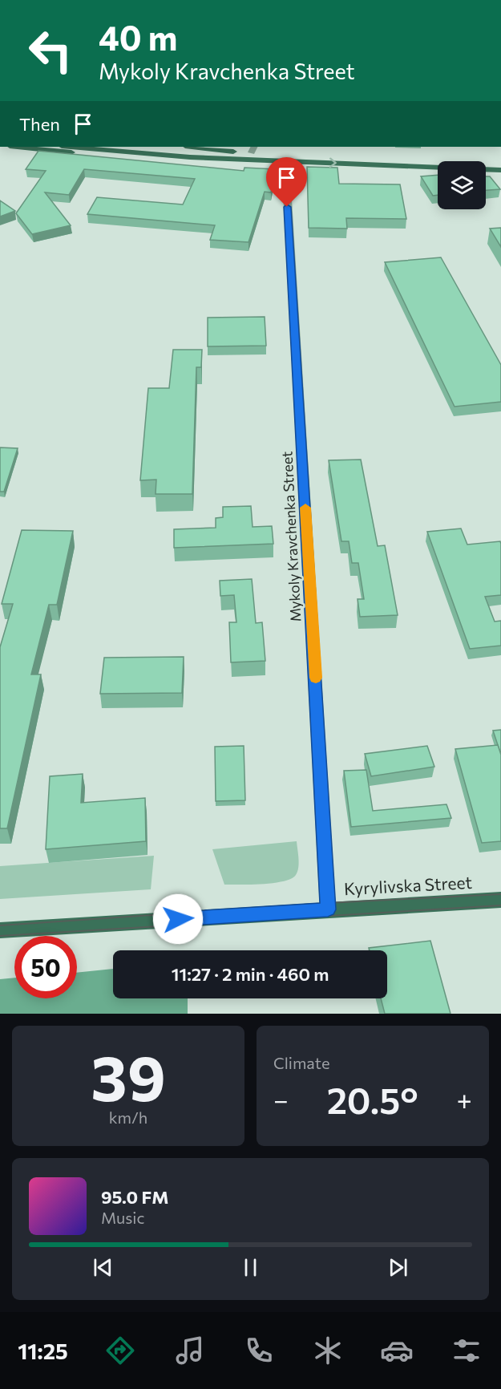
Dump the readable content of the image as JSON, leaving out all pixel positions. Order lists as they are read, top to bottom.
{
  "streets": {
    "main road": ["Kyrylivska Street"],
    "street": ["Mykoly Kravchenka Street"]
  },
  "crossings": [
    ["Mykoly Kravchenka Street", "Kyrylivska Street"]
  ],
  "page": {
    "turn": ["40 m", "Mykoly Kravchenka Street"],
    "then": "Then",
    "limit": "50",
    "trip": "11:27 · 2 min · 460 m",
    "tile": [
      ["39", "km/h"],
      "Climate"
    ],
    "heat": ["−", "20.5°", "+"],
    "song": ["95.0 FM", "Music"],
    "tabs": "11:25"
  }
}
